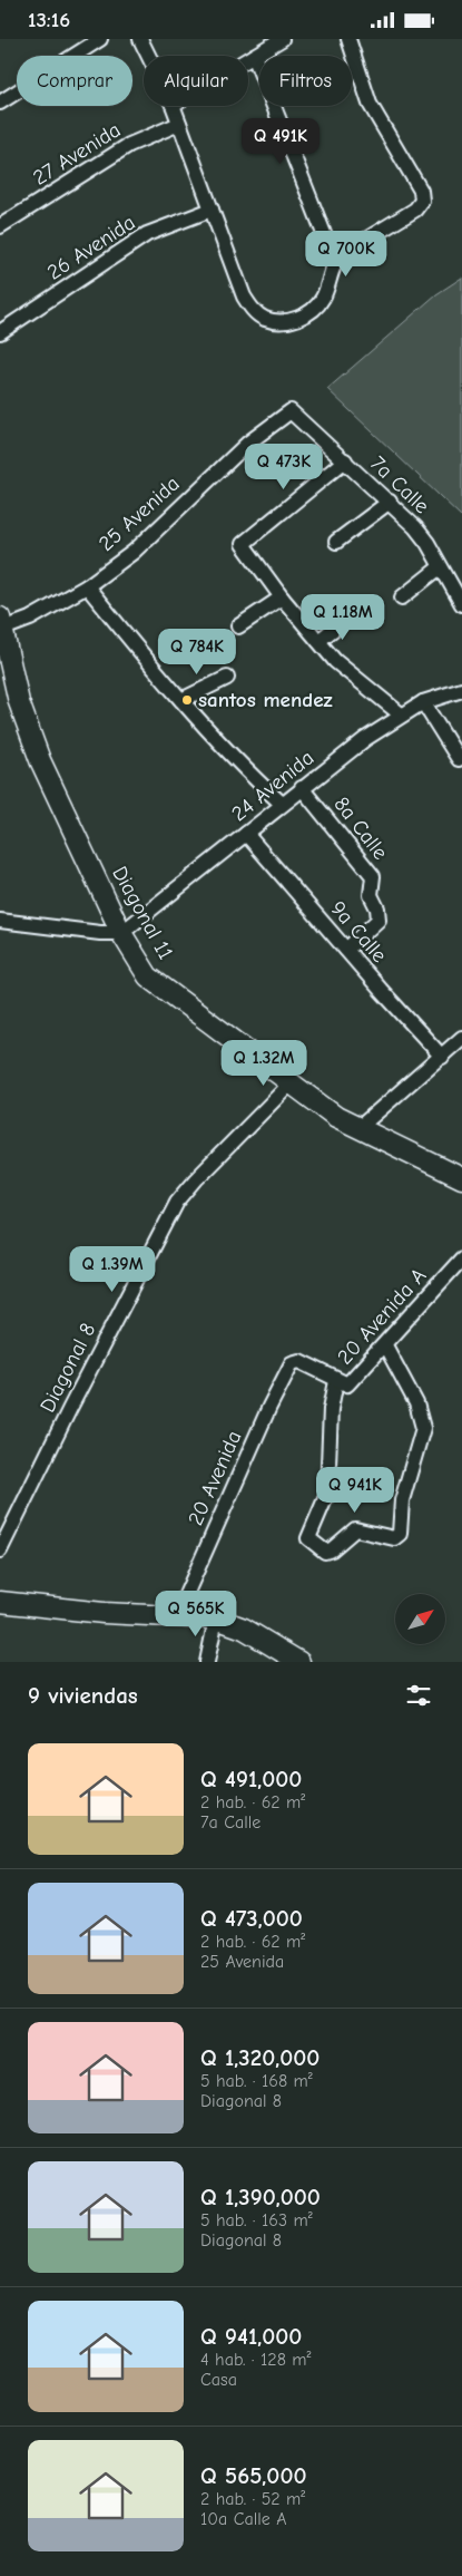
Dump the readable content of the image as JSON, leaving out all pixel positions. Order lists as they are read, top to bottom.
{
  "streets": {
    "street": [
      "27 Avenida",
      "26 Avenida",
      "7a Calle",
      "25 Avenida",
      "24 Avenida",
      "8a Calle",
      "Diagonal 11",
      "9a Calle",
      "20 Avenida A",
      "Diagonal 8",
      "20 Avenida"
    ]
  },
  "crossings": [
    ["7a Calle", "25 Avenida"],
    ["25 Avenida", "Diagonal 11"],
    ["24 Avenida", "8a Calle"],
    ["24 Avenida", "Diagonal 11"],
    ["24 Avenida", "9a Calle"],
    ["8a Calle", "9a Calle"],
    ["Diagonal 11", "Diagonal 8"],
    ["20 Avenida A", "20 Avenida"]
  ],
  "places": ["santos mendez"],
  "north": "top right",
  "page": {
    "status": "13:16",
    "chip": ["Comprar", "Alquilar", "Filtros"],
    "price": [
      "Q 491K",
      "Q 700K",
      "Q 473K",
      "Q 1.18M",
      "Q 784K",
      "Q 1.32M",
      "Q 1.39M",
      "Q 941K",
      "Q 565K"
    ],
    "heading": "9 viviendas",
    "list": [
      {
        "name": "Q 491,000",
        "note": "2 hab. · 62 m² · 7a Calle"
      },
      {
        "name": "Q 473,000",
        "note": "2 hab. · 62 m² · 25 Avenida"
      },
      {
        "name": "Q 1,320,000",
        "note": "5 hab. · 168 m² · Diagonal 8"
      },
      {
        "name": "Q 1,390,000",
        "note": "5 hab. · 163 m² · Diagonal 8"
      },
      {
        "name": "Q 941,000",
        "note": "4 hab. · 128 m² · Casa"
      },
      {
        "name": "Q 565,000",
        "note": "2 hab. · 52 m² · 10a Calle A"
      }
    ]
  }
}
